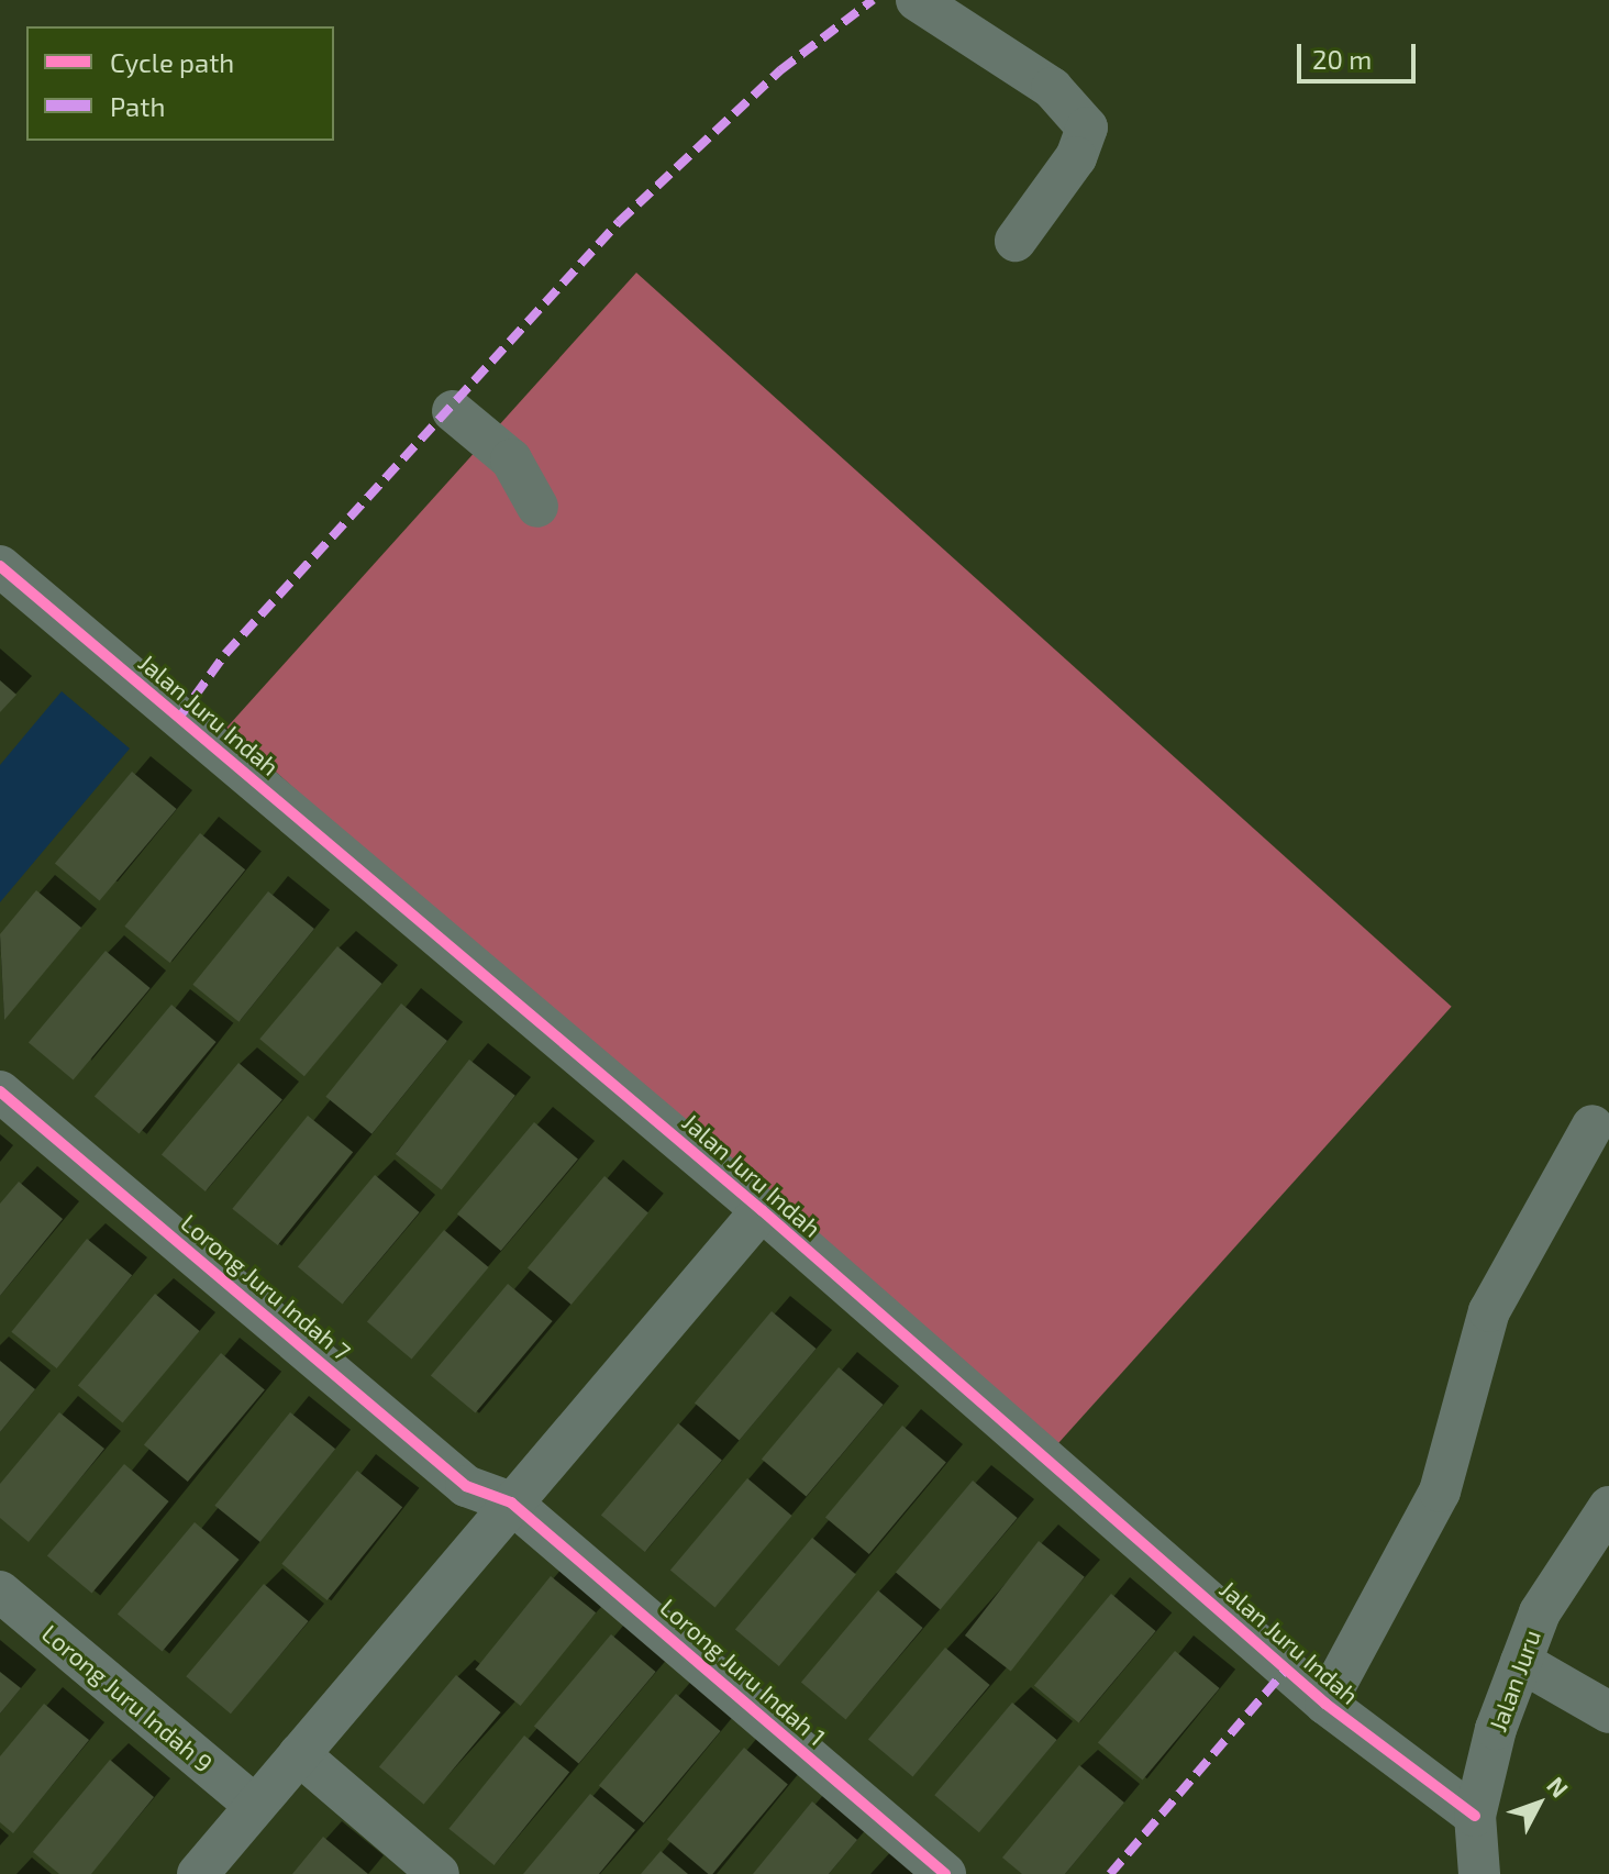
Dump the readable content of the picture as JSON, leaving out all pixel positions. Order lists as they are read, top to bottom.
{
  "streets": {
    "street": [
      "Jalan Juru Indah",
      "Lorong Juru Indah 7",
      "Lorong Juru Indah 1",
      "Jalan Juru",
      "Lorong Juru Indah 9"
    ]
  },
  "crossings": [
    ["Jalan Juru Indah", "Jalan Juru"],
    ["Lorong Juru Indah 7", "Lorong Juru Indah 1"]
  ],
  "legend": ["Cycle path", "Path"],
  "scale_bar": "20 m",
  "north": "top right"
}
